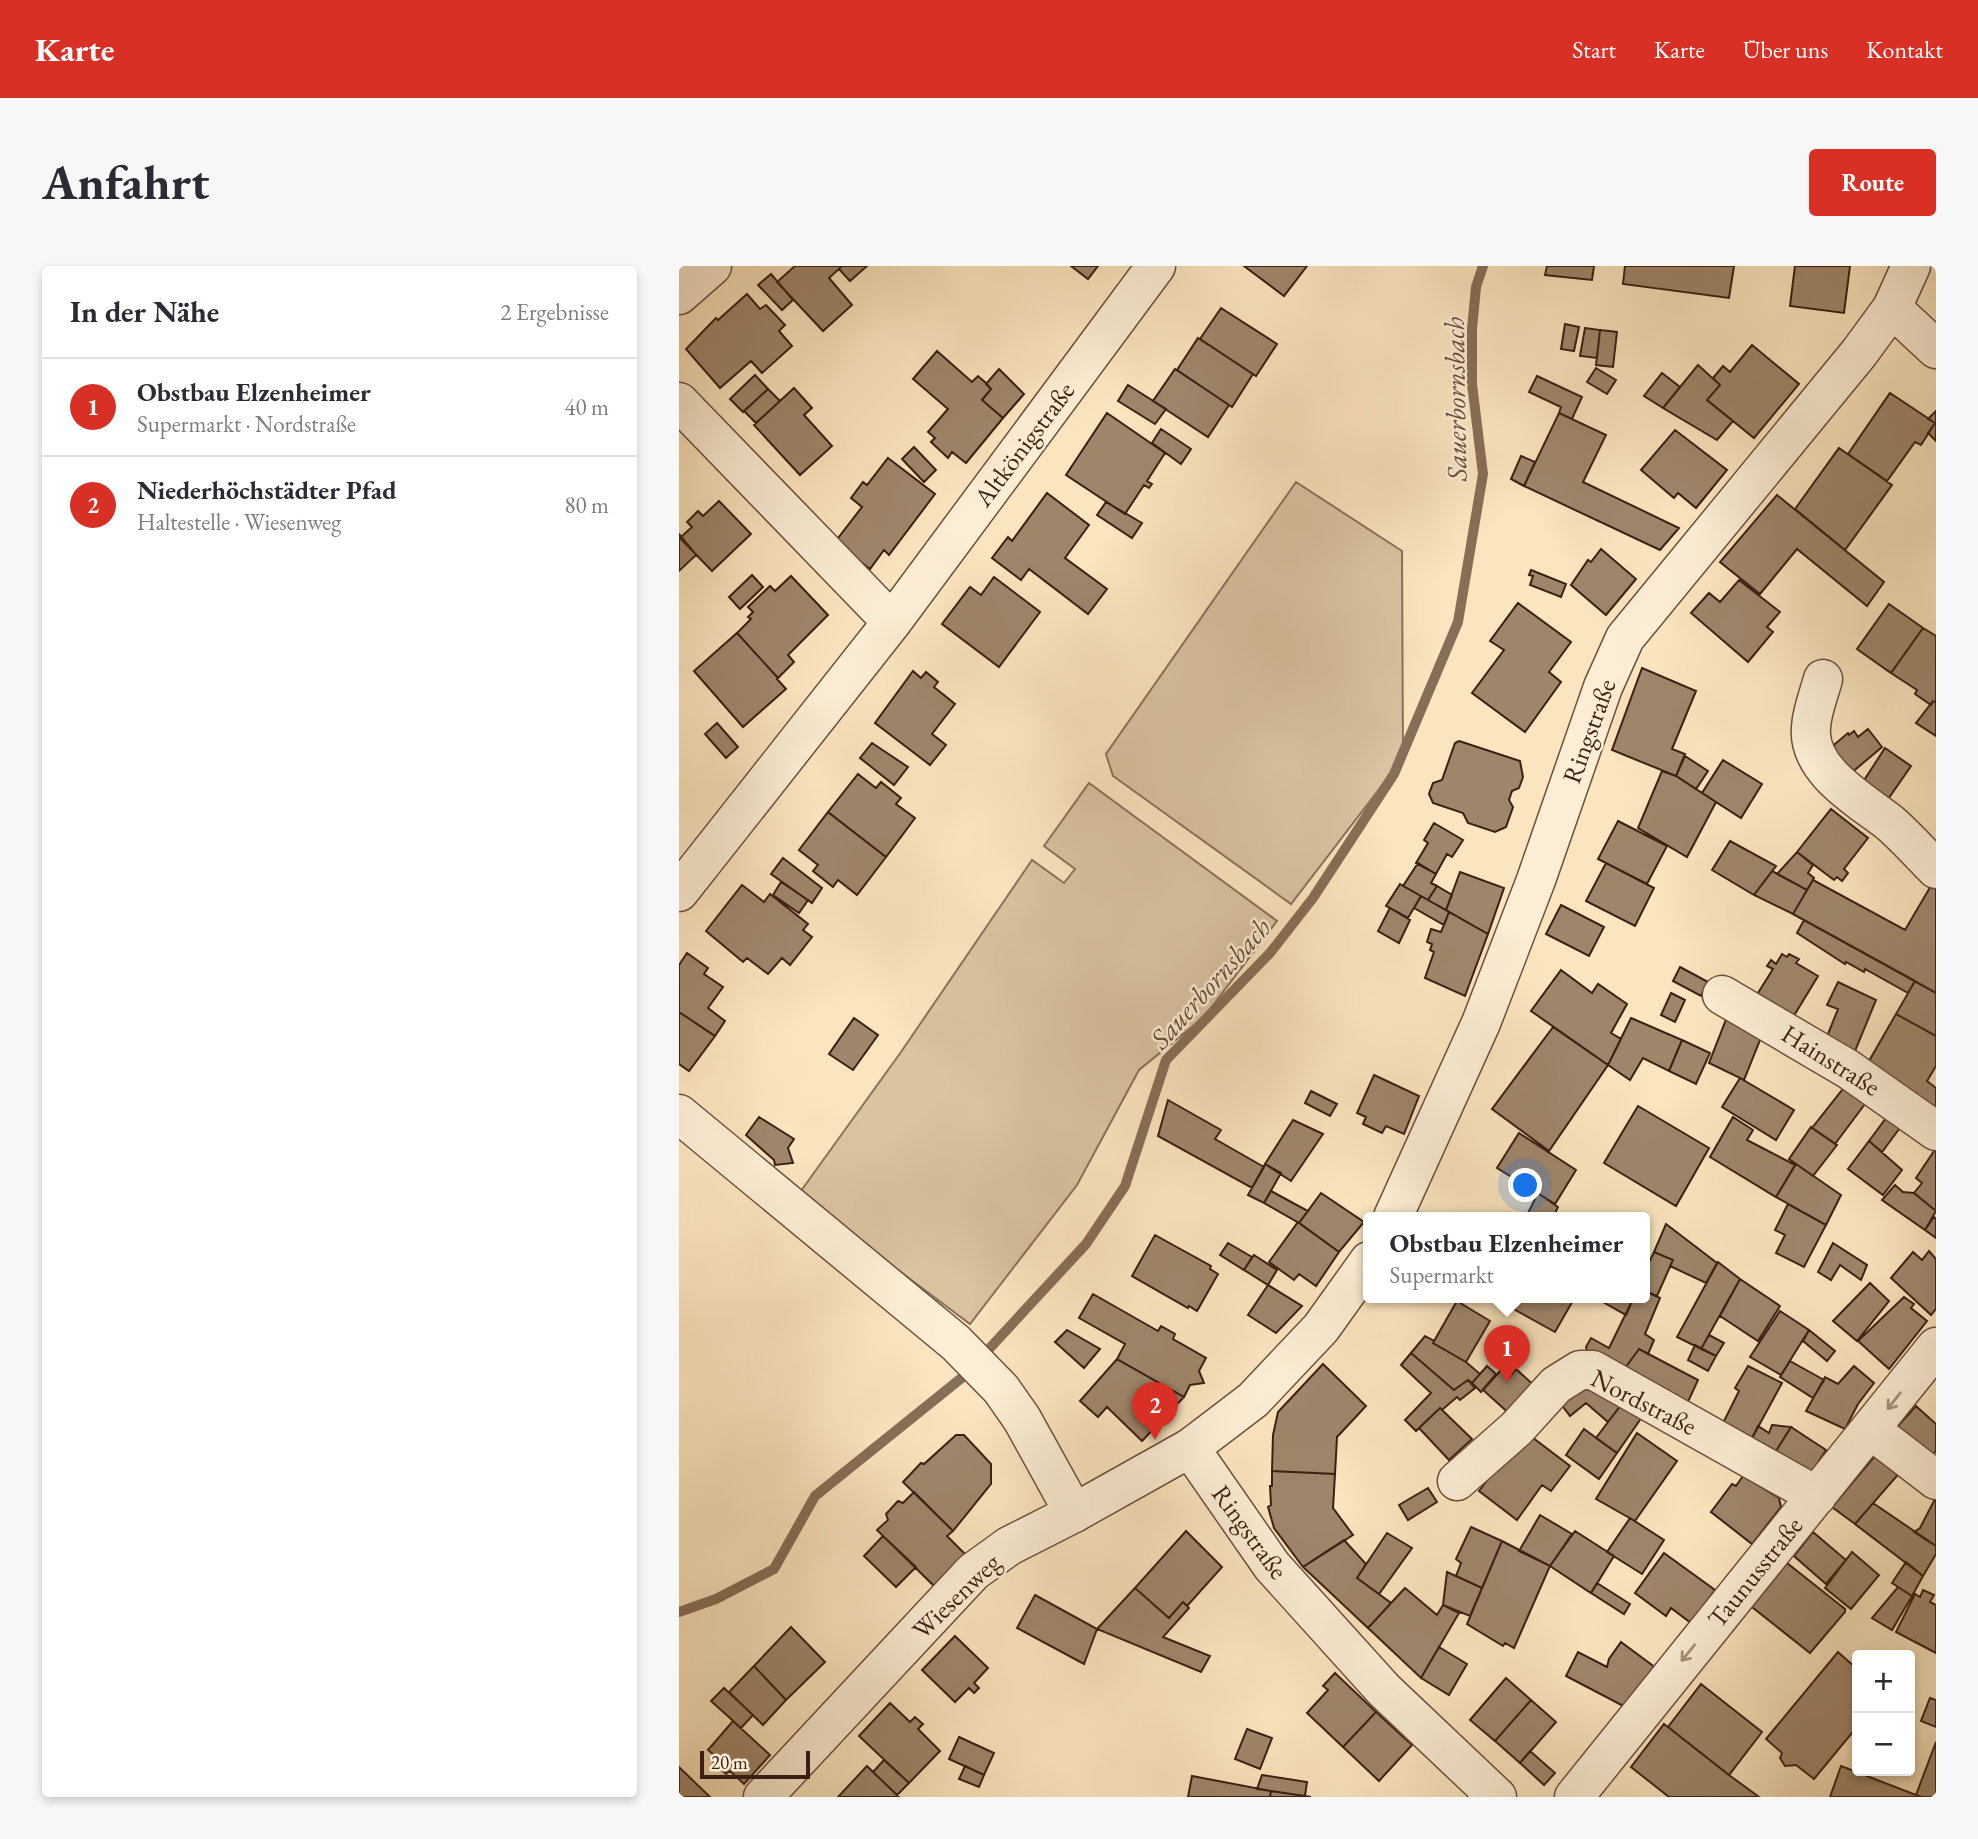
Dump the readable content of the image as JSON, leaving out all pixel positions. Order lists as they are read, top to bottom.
{
  "streets": {
    "street": [
      "Altkönigstraße",
      "Ringstraße",
      "Hainstraße",
      "Nordstraße",
      "Taunusstraße",
      "Wiesenweg"
    ]
  },
  "crossings": [
    ["Ringstraße", "Wiesenweg"],
    ["Nordstraße", "Taunusstraße"]
  ],
  "one_way": ["Taunusstraße"],
  "water": ["Sauerbornsbach"],
  "scale_bar": "20 m",
  "page": {
    "header": "Karte",
    "nav": [
      "Start",
      "Karte",
      "Über uns",
      "Kontakt"
    ],
    "buttons": "Route",
    "title": "Anfahrt",
    "heading": ["In der Nähe", "2 Ergebnisse"],
    "list": [
      {
        "mark": "1",
        "name": "Obstbau Elzenheimer",
        "note": "Supermarkt · Nordstraße",
        "value": "40 m"
      },
      {
        "mark": "2",
        "name": "Niederhöchstädter Pfad",
        "note": "Haltestelle · Wiesenweg",
        "value": "80 m"
      }
    ],
    "popup": ["Obstbau Elzenheimer", "Supermarkt"],
    "pins": ["1", "2"],
    "map_buttons": ["+", "−"],
    "scale": "20 m"
  }
}
